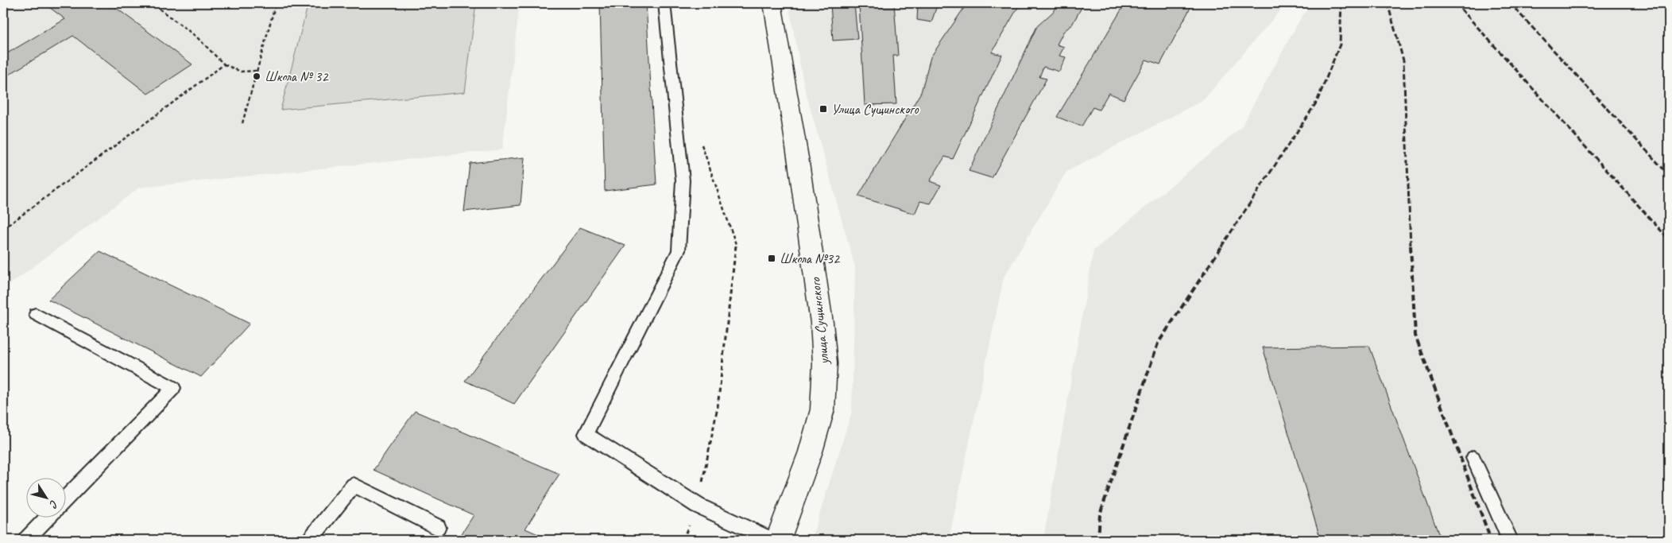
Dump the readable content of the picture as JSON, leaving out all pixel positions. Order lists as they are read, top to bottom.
{
  "streets": {
    "street": ["улица Сущинского"]
  },
  "places": {
    "other": ["Школа № 32"],
    "transit": ["Улица Сущинского", "Школа №32"]
  },
  "north": "bottom right"
}
